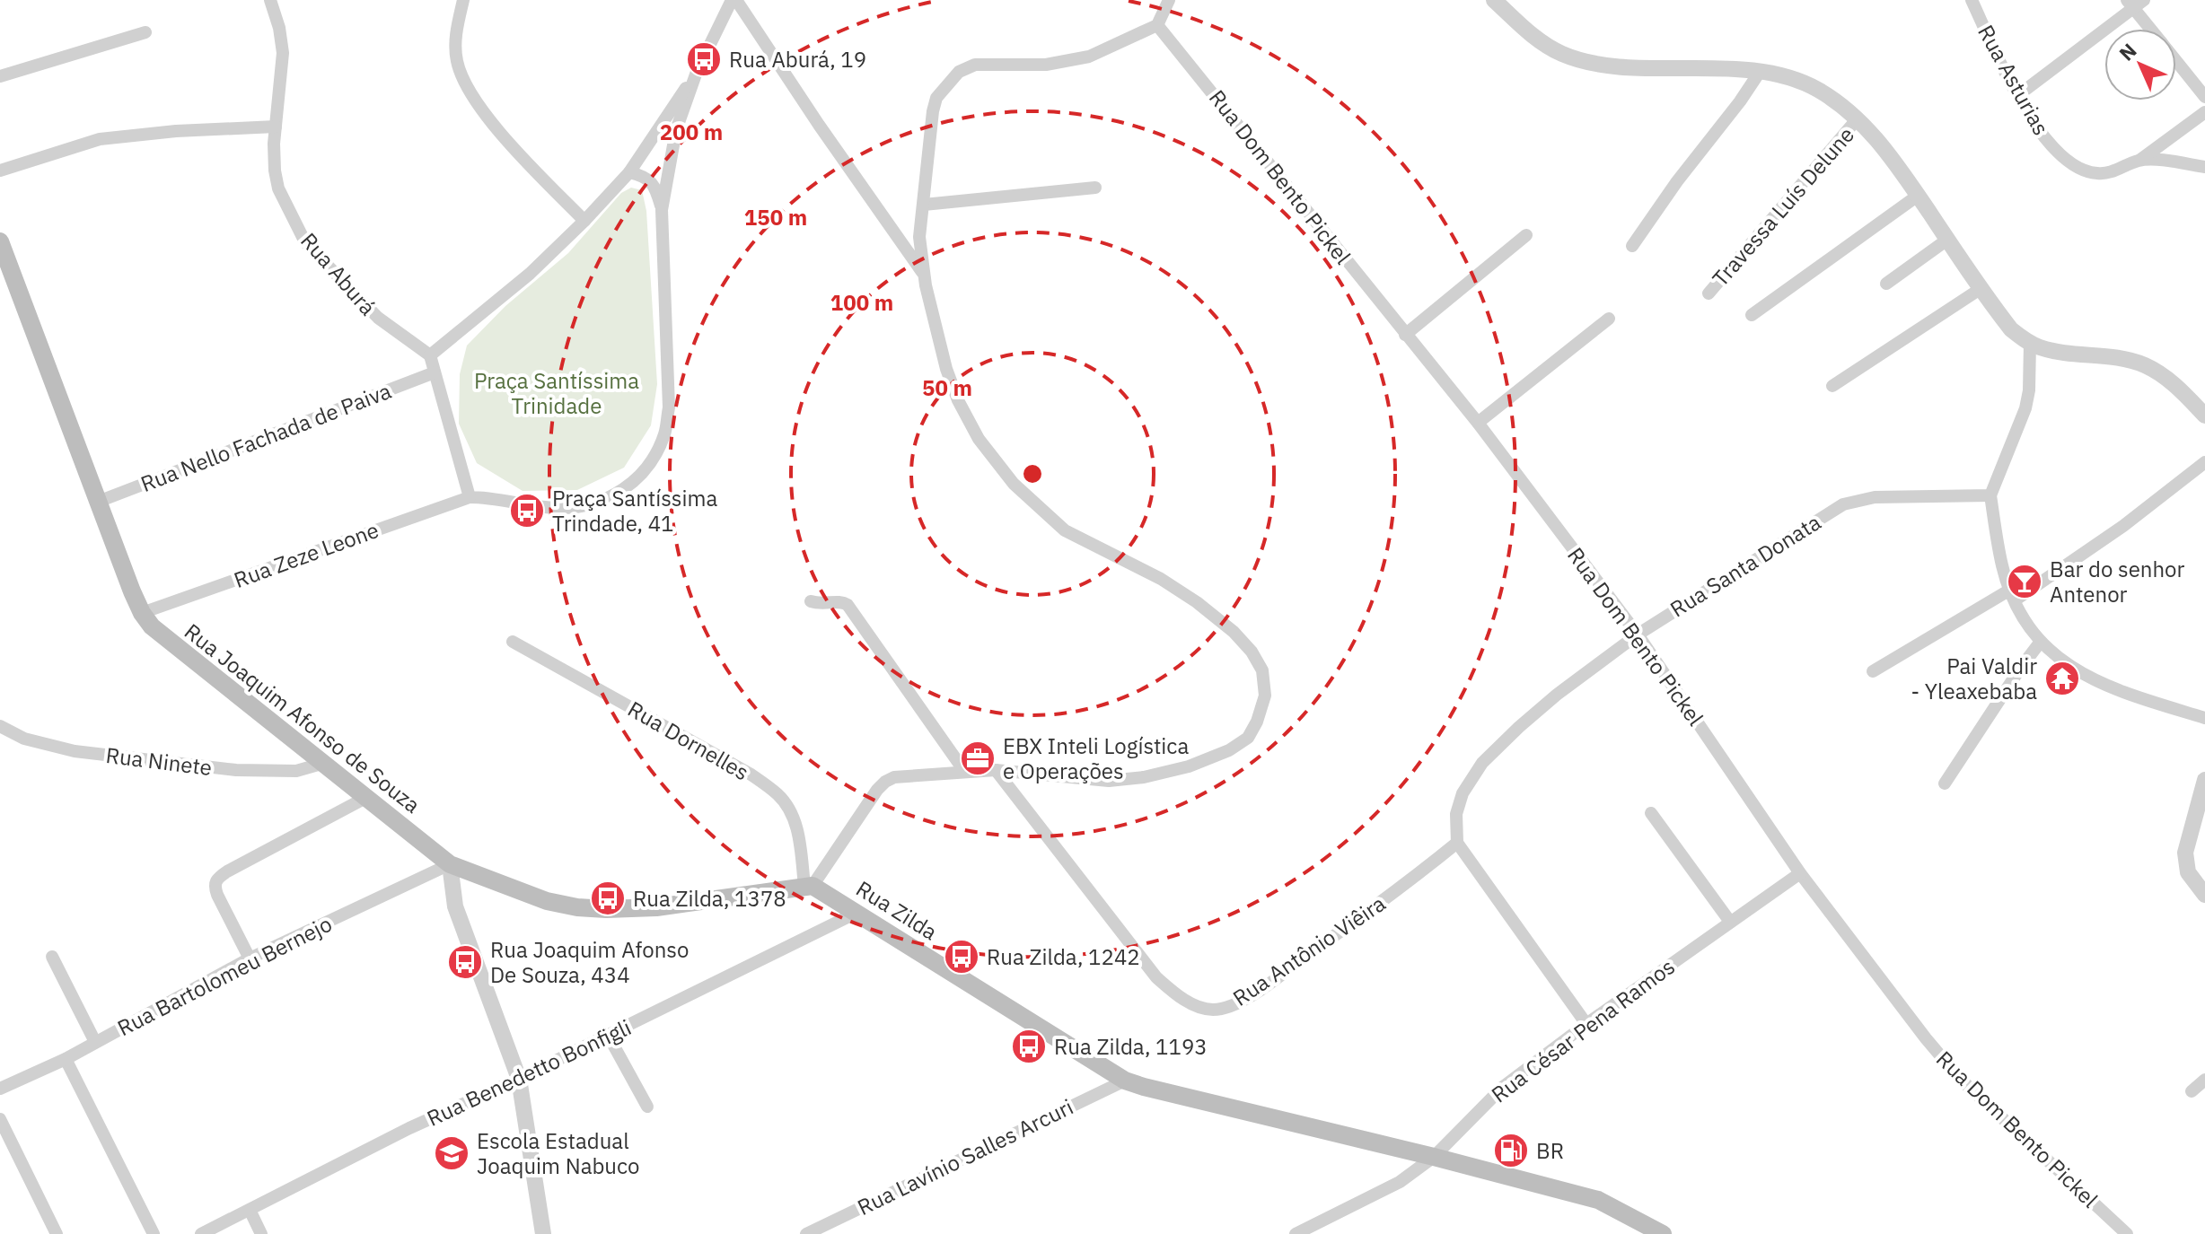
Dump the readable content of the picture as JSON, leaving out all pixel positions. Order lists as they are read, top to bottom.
{
  "streets": {
    "main road": ["Rua Joaquim Afonso de Souza", "Rua Zilda"],
    "street": [
      "Rua Asturias",
      "Rua Dom Bento Pickel",
      "Travessa Luís Delune",
      "Rua Aburá",
      "Rua Nello Fachada de Paiva",
      "Rua Zeze Leone",
      "Rua Santa Donata",
      "Rua Dornelles",
      "Rua Ninete",
      "Rua Antônio Viêira",
      "Rua Bartolomeu Bernejo",
      "Rua César Pena Ramos",
      "Rua Benedetto Bonfigli",
      "Rua Lavínio Salles Arcuri"
    ]
  },
  "crossings": [
    ["Rua Dom Bento Pickel", "Rua Santa Donata"],
    ["Rua Dom Bento Pickel", "Rua César Pena Ramos"],
    ["Rua Nello Fachada de Paiva", "Rua Joaquim Afonso de Souza"],
    ["Rua Zeze Leone", "Rua Joaquim Afonso de Souza"],
    ["Rua Santa Donata", "Rua Antônio Viêira"],
    ["Rua Joaquim Afonso de Souza", "Rua Ninete"],
    ["Rua Joaquim Afonso de Souza", "Rua Bartolomeu Bernejo"],
    ["Rua Dornelles", "Rua Zilda"],
    ["Rua Zilda", "Rua César Pena Ramos"],
    ["Rua Zilda", "Rua Benedetto Bonfigli"],
    ["Rua Zilda", "Rua Lavínio Salles Arcuri"]
  ],
  "parks": ["Praça Santíssima Trinidade"],
  "places": {
    "bus stop": [
      "Rua Aburá, 19",
      "Praça Santíssima Trindade, 41",
      "Rua Zilda, 1378",
      "Rua Zilda, 1242",
      "Rua Joaquim Afonso De Souza, 434",
      "Rua Zilda, 1193"
    ],
    "bar": ["Bar do senhor Antenor"],
    "temple": ["Pai Valdir - Yleaxebaba"],
    "office": ["EBX Inteli Logística e Operações"],
    "fuel station": ["BR"],
    "school or university": ["Escola Estadual Joaquim Nabuco"]
  },
  "north": "top left",
  "rings": [
    "200 m",
    "150 m",
    "100 m",
    "50 m"
  ]
}
